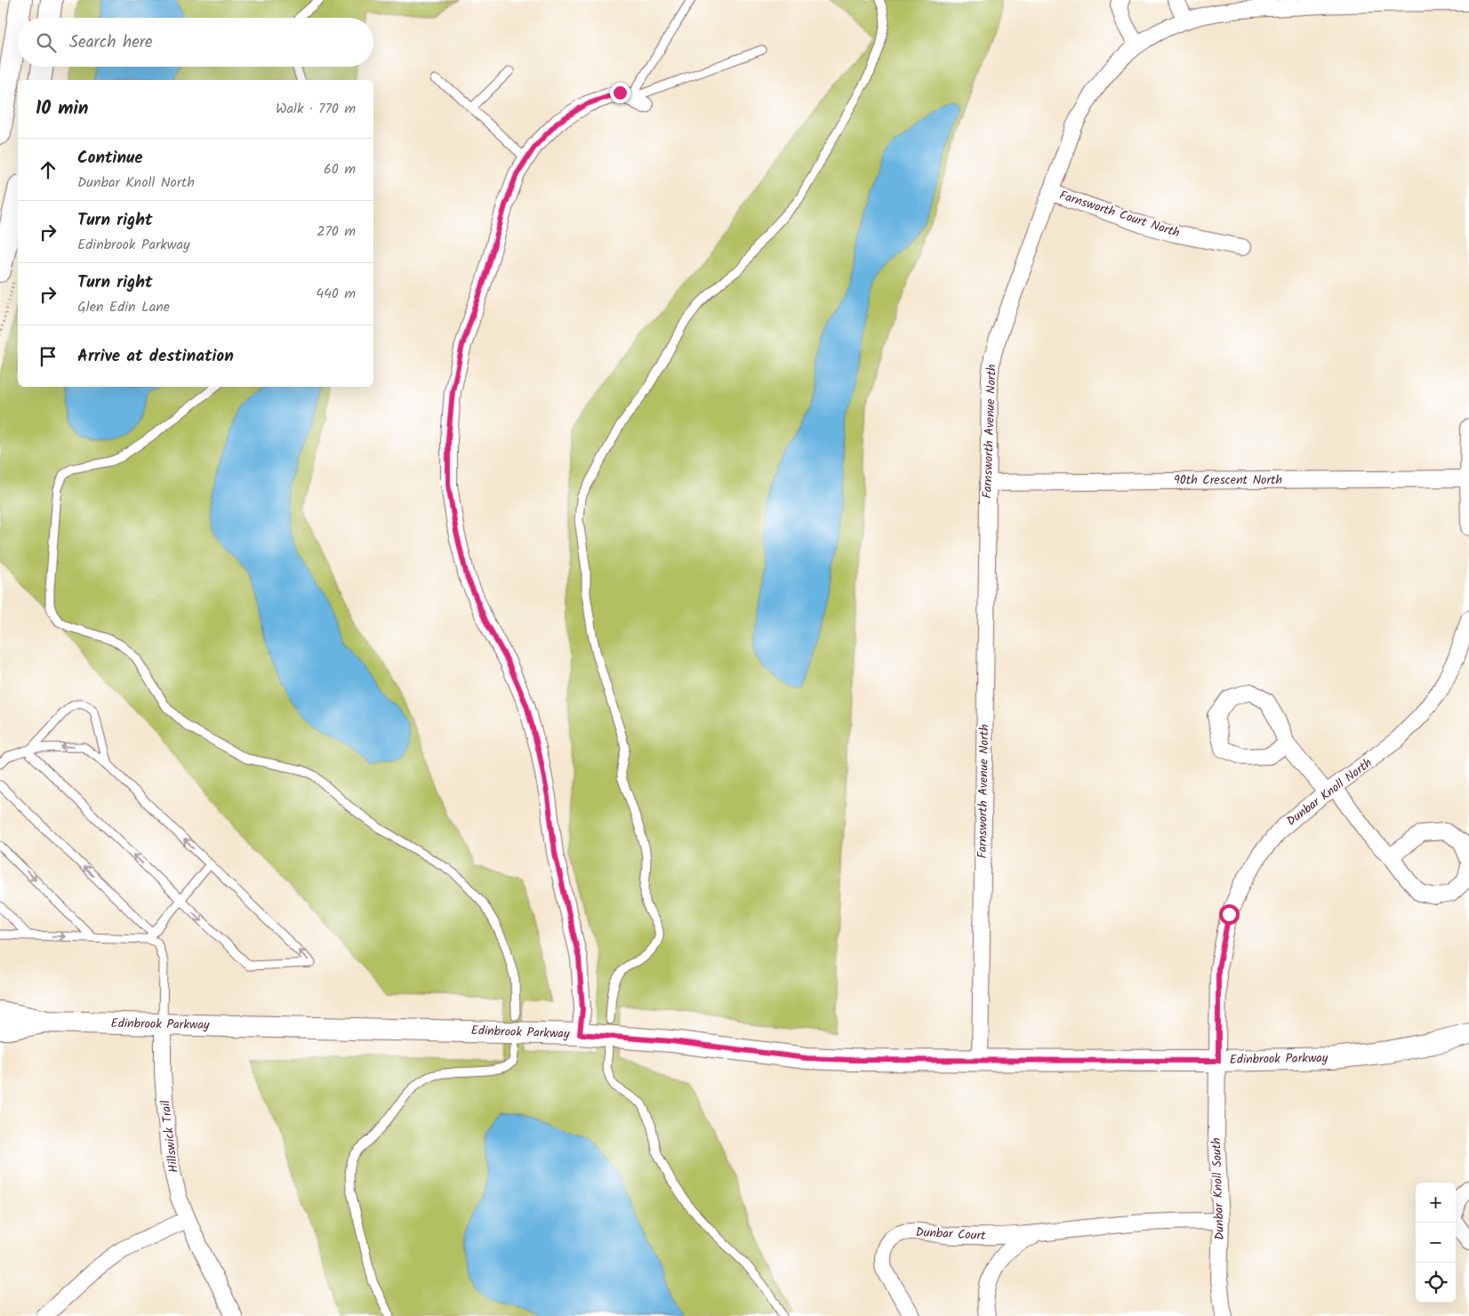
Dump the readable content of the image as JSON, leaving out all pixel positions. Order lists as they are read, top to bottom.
{
  "streets": {
    "street": [
      "Farnsworth Court North",
      "Farnsworth Avenue North",
      "90th Crescent North",
      "Dunbar Knoll North",
      "Edinbrook Parkway",
      "Hillswick Trail",
      "Dunbar Knoll South",
      "Dunbar Court"
    ]
  },
  "crossings": [
    ["Farnsworth Court North", "Farnsworth Avenue North"],
    ["Farnsworth Avenue North", "90th Crescent North"],
    ["Farnsworth Avenue North", "Edinbrook Parkway"],
    ["Dunbar Knoll North", "Edinbrook Parkway"],
    ["Dunbar Knoll North", "Dunbar Knoll South"],
    ["Edinbrook Parkway", "Hillswick Trail"],
    ["Edinbrook Parkway", "Dunbar Knoll South"],
    ["Dunbar Knoll South", "Dunbar Court"]
  ],
  "page": {
    "search": "Search here",
    "heading": ["10 min", "Walk · 770 m"],
    "list": [
      ["Continue", "Dunbar Knoll North", "60 m"],
      ["Turn right", "Edinbrook Parkway", "270 m"],
      ["Turn right", "Glen Edin Lane", "440 m"],
      "Arrive at destination"
    ],
    "map_buttons": ["+", "−"]
  }
}
